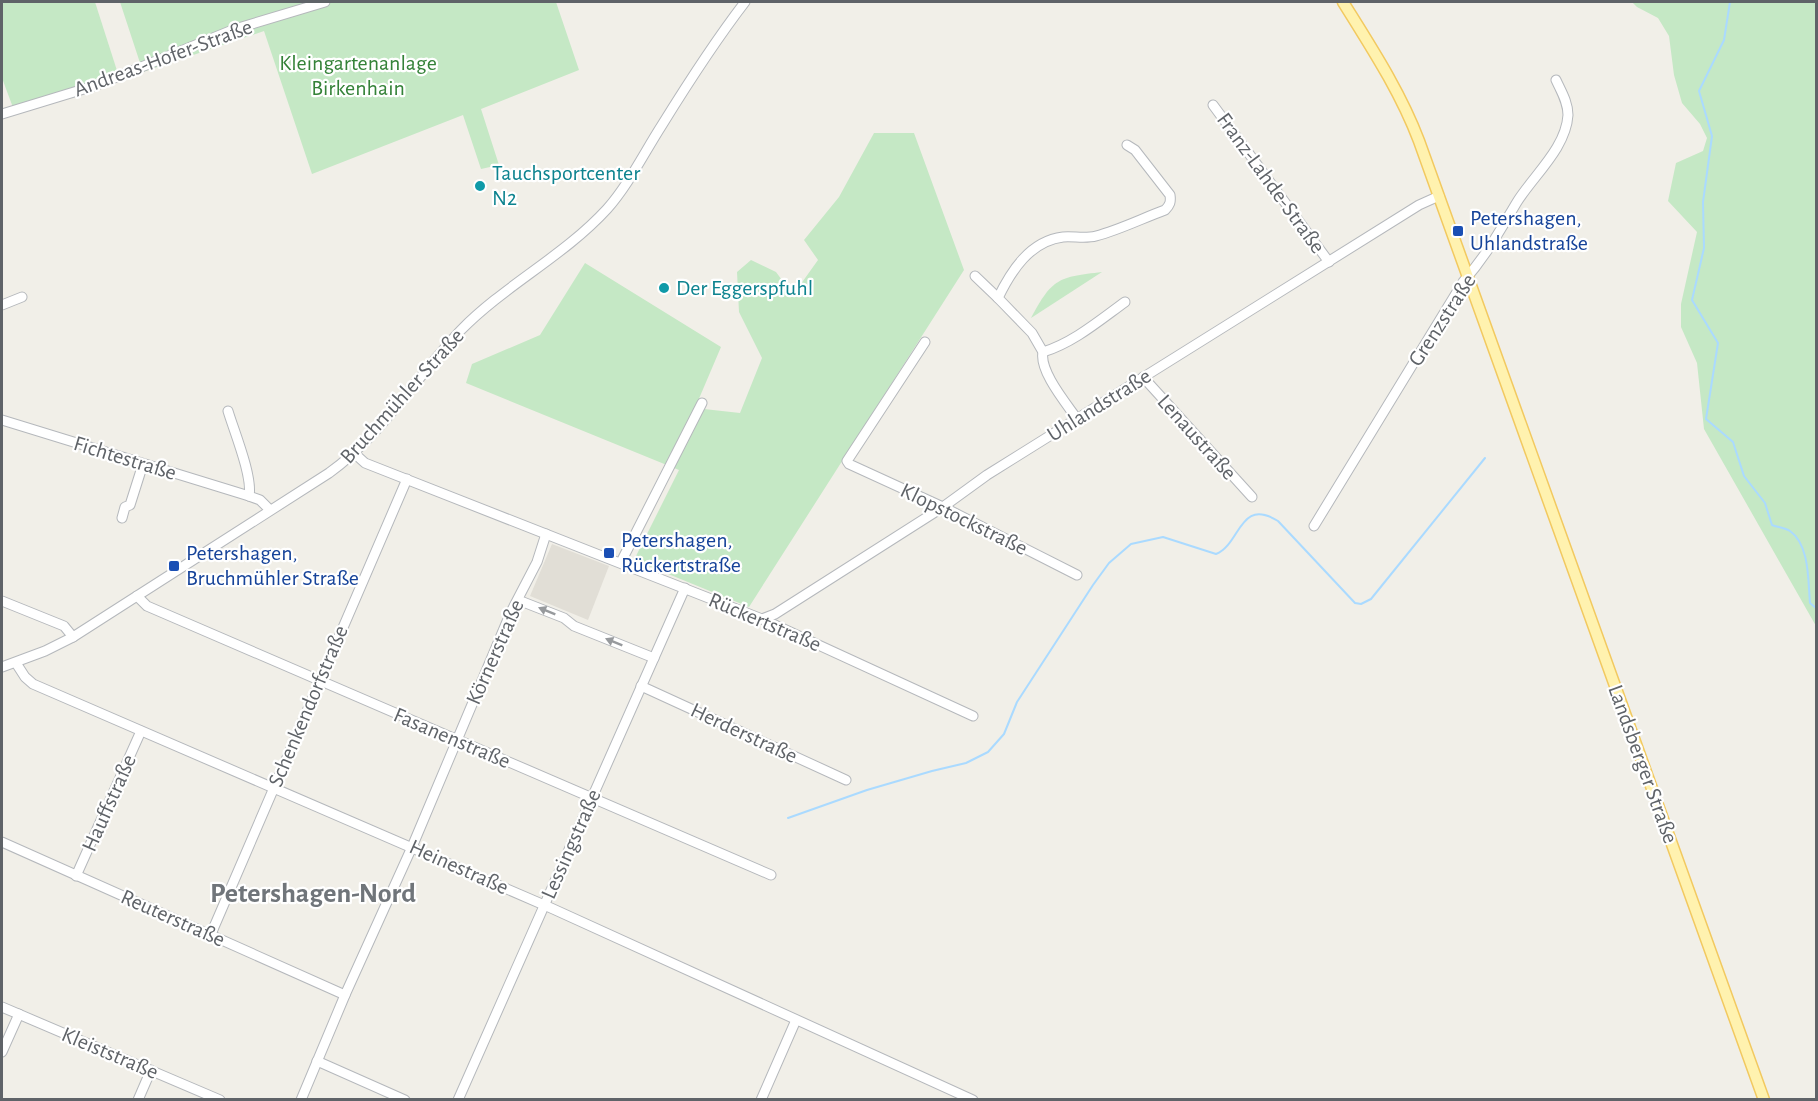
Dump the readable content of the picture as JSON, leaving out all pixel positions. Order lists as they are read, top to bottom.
{
  "streets": {
    "main road": ["Landsberger Straße"],
    "street": [
      "Andreas-Hofer-Straße",
      "Franz-Lahde-Straße",
      "Grenzstraße",
      "Bruchmühler Straße",
      "Uhlandstraße",
      "Lenaustraße",
      "Fichtestraße",
      "Klopstockstraße",
      "Rückertstraße",
      "Körnerstraße",
      "Schenkendorfstraße",
      "Herderstraße",
      "Fasanenstraße",
      "Hauffstraße",
      "Lessingstraße",
      "Heinestraße",
      "Reuterstraße",
      "Kleiststraße"
    ]
  },
  "crossings": [
    ["Franz-Lahde-Straße", "Uhlandstraße"],
    ["Grenzstraße", "Landsberger Straße"],
    ["Bruchmühler Straße", "Fichtestraße"],
    ["Bruchmühler Straße", "Rückertstraße"],
    ["Bruchmühler Straße", "Fasanenstraße"],
    ["Bruchmühler Straße", "Heinestraße"],
    ["Uhlandstraße", "Lenaustraße"],
    ["Uhlandstraße", "Klopstockstraße"],
    ["Uhlandstraße", "Rückertstraße"],
    ["Uhlandstraße", "Landsberger Straße"],
    ["Rückertstraße", "Körnerstraße"],
    ["Rückertstraße", "Schenkendorfstraße"],
    ["Rückertstraße", "Lessingstraße"],
    ["Körnerstraße", "Fasanenstraße"],
    ["Körnerstraße", "Heinestraße"],
    ["Körnerstraße", "Reuterstraße"],
    ["Schenkendorfstraße", "Fasanenstraße"],
    ["Schenkendorfstraße", "Heinestraße"],
    ["Schenkendorfstraße", "Reuterstraße"],
    ["Herderstraße", "Lessingstraße"],
    ["Fasanenstraße", "Lessingstraße"],
    ["Hauffstraße", "Heinestraße"],
    ["Hauffstraße", "Reuterstraße"],
    ["Lessingstraße", "Heinestraße"]
  ],
  "districts": ["Petershagen-Nord"],
  "parks": ["Kleingartenanlage Birkenhain"],
  "places": {
    "other": ["Tauchsportcenter N2", "Der Eggerspfuhl"],
    "transit": ["Petershagen, Uhlandstraße", "Petershagen, Rückertstraße", "Petershagen, Bruchmühler Straße"]
  }
}
